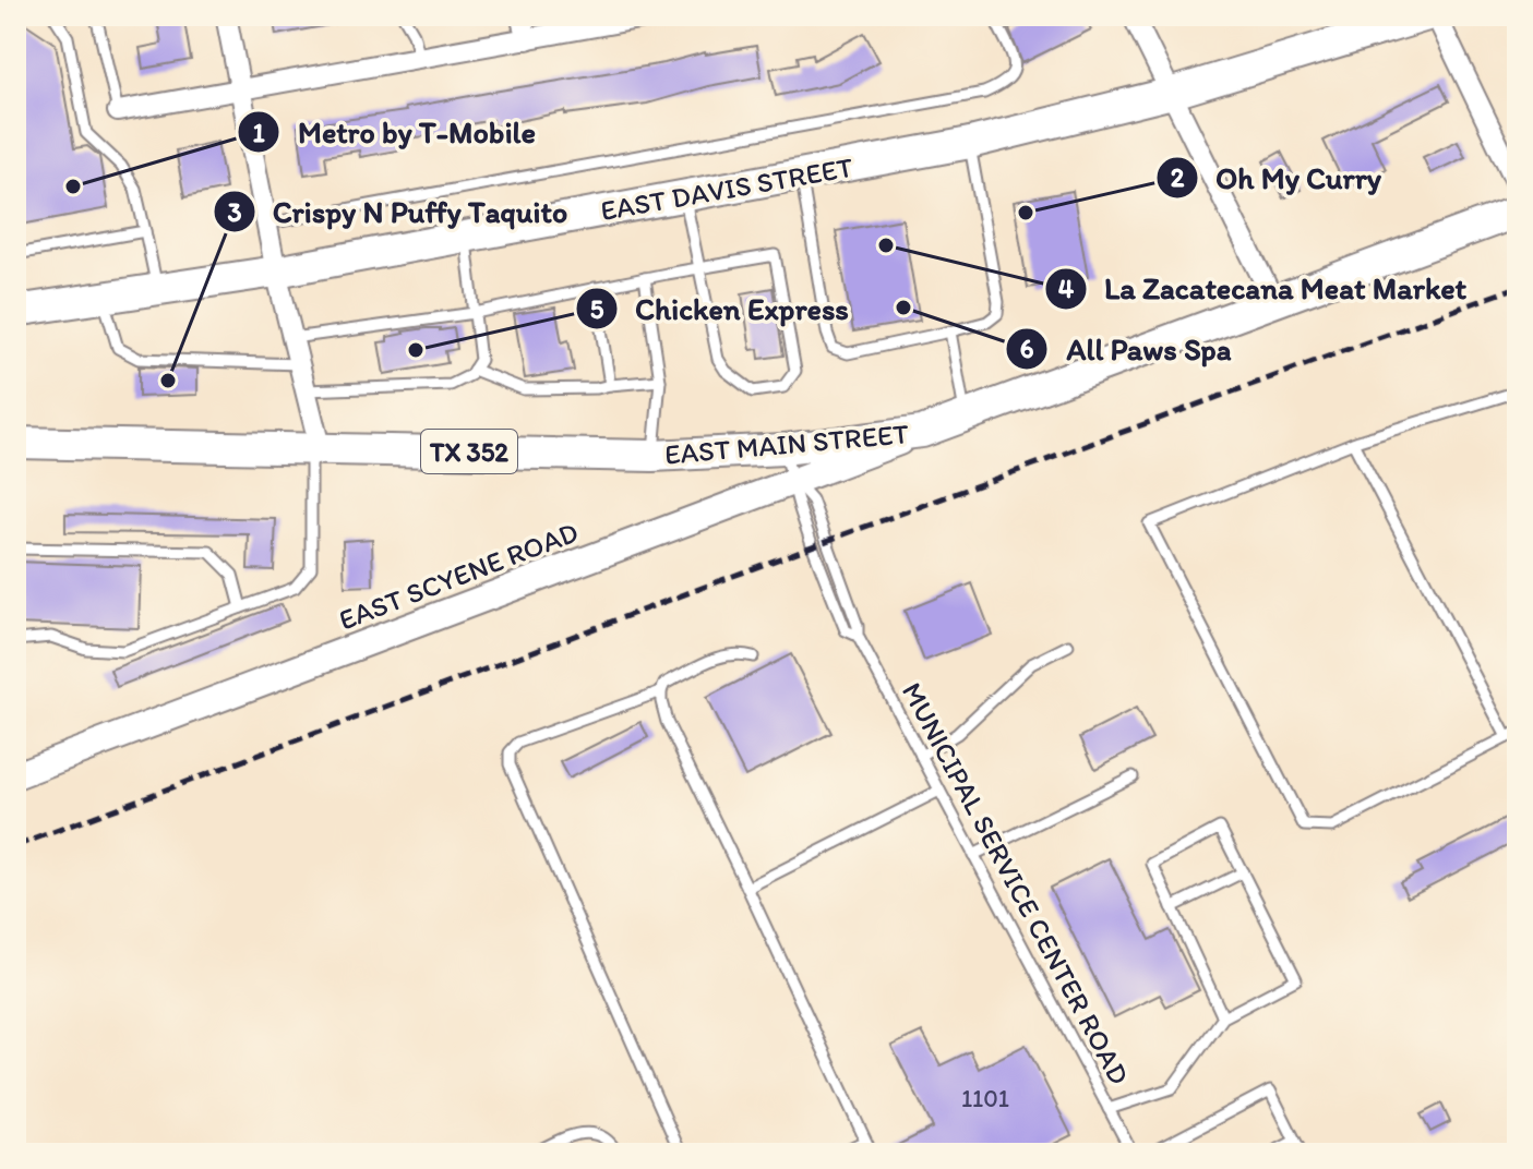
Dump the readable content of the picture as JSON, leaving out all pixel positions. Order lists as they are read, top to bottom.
{
  "streets": {
    "main road": ["EAST DAVIS STREET", "EAST MAIN STREET", "TX 352"],
    "street": ["EAST SCYENE ROAD"],
    "lane": ["MUNICIPAL SERVICE CENTER ROAD"]
  },
  "crossings": [
    ["EAST MAIN STREET", "EAST SCYENE ROAD"],
    ["EAST MAIN STREET", "MUNICIPAL SERVICE CENTER ROAD"],
    ["EAST SCYENE ROAD", "MUNICIPAL SERVICE CENTER ROAD"]
  ],
  "places": [
    "Metro by T-Mobile",
    "Oh My Curry",
    "La Zacatecana Meat Market",
    "All Paws Spa",
    "Chicken Express",
    "Crispy N Puffy Taquito"
  ],
  "house_numbers": ["1101"]
}
